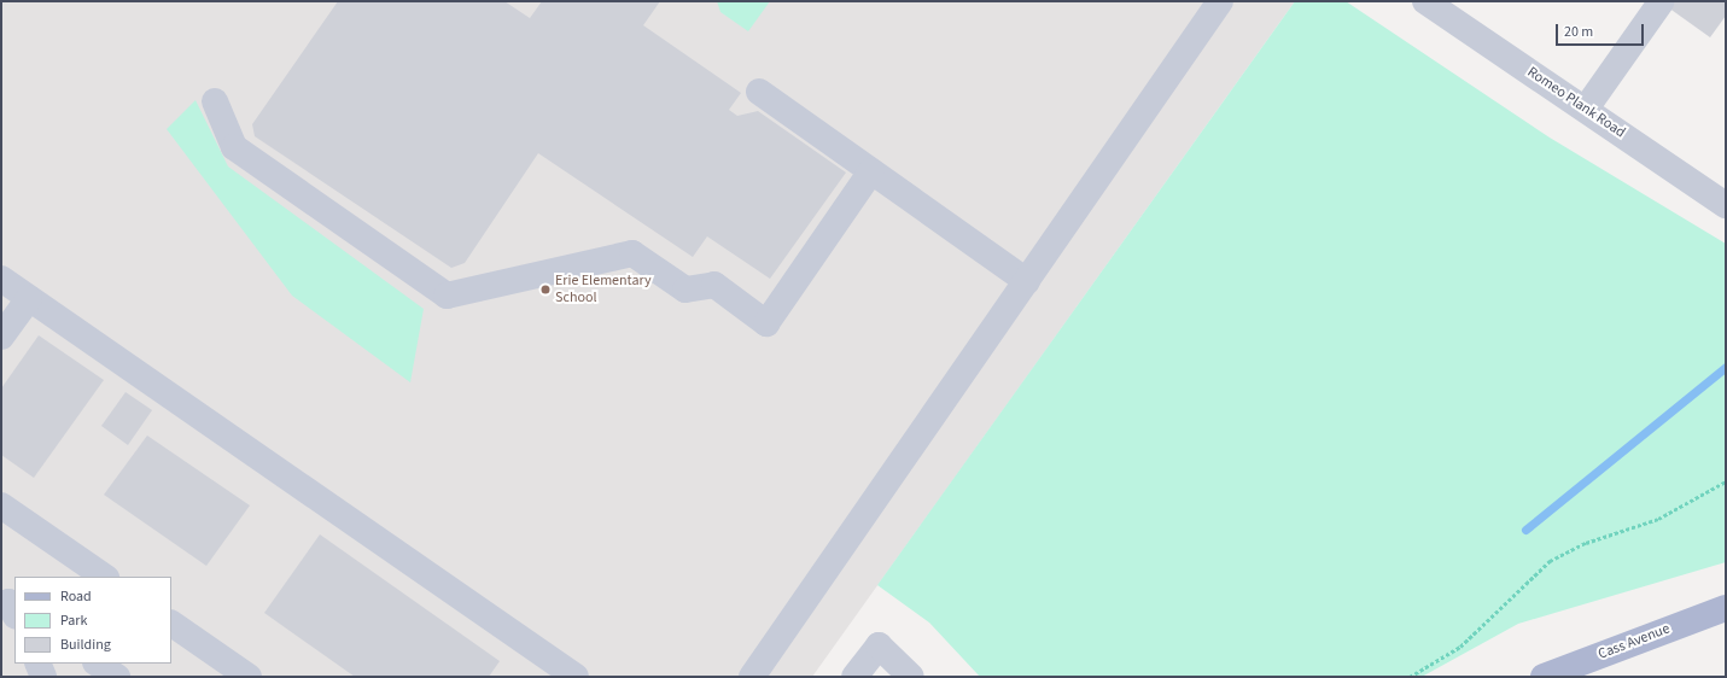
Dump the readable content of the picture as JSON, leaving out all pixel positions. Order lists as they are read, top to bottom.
{
  "streets": {
    "main road": ["Cass Avenue"],
    "street": ["Romeo Plank Road"]
  },
  "places": ["Erie Elementary School"],
  "legend": ["Road", "Park", "Building"],
  "scale_bar": "20 m"
}
